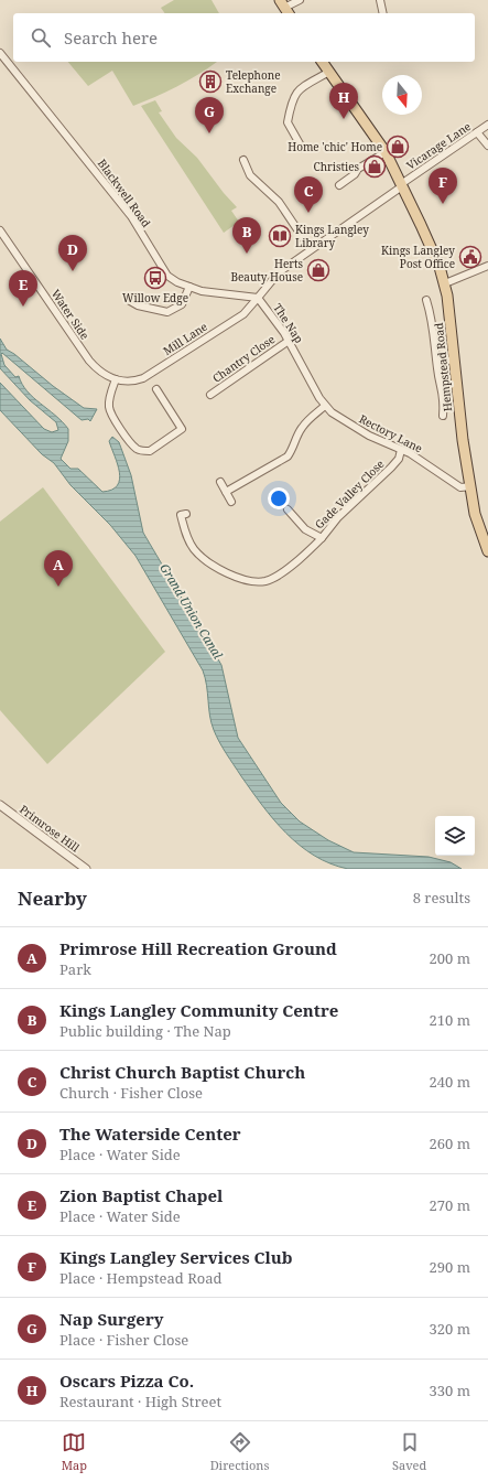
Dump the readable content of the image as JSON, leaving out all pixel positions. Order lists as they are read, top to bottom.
{
  "streets": {
    "main road": ["Hempstead Road"],
    "street": [
      "Vicarage Lane",
      "Blackwell Road",
      "Water Side",
      "The Nap",
      "Mill Lane",
      "Chantry Close",
      "Rectory Lane",
      "Gade Valley Close",
      "Primrose Hill"
    ]
  },
  "crossings": [
    ["Vicarage Lane", "Hempstead Road"],
    ["Blackwell Road", "The Nap"],
    ["Blackwell Road", "Mill Lane"],
    ["Water Side", "Mill Lane"],
    ["The Nap", "Mill Lane"],
    ["The Nap", "Chantry Close"],
    ["The Nap", "Rectory Lane"],
    ["Hempstead Road", "Rectory Lane"],
    ["Rectory Lane", "Gade Valley Close"]
  ],
  "water": ["Grand Union Canal"],
  "places": {
    "building": ["Telephone Exchange"],
    "shop": ["Home 'chic' Home", "Christies", "Herts Beauty House"],
    "library": ["Kings Langley Library"],
    "public building": ["Kings Langley Post Office"],
    "bus stop": ["Willow Edge"]
  },
  "north": "bottom",
  "page": {
    "search": "Search here",
    "pins": [
      "H",
      "G",
      "F",
      "C",
      "B",
      "D",
      "E",
      "A"
    ],
    "heading": ["Nearby", "8 results"],
    "list": [
      {
        "mark": "A",
        "name": "Primrose Hill Recreation Ground",
        "note": "Park",
        "value": "200 m"
      },
      {
        "mark": "B",
        "name": "Kings Langley Community Centre",
        "note": "Public building · The Nap",
        "value": "210 m"
      },
      {
        "mark": "C",
        "name": "Christ Church Baptist Church",
        "note": "Church · Fisher Close",
        "value": "240 m"
      },
      {
        "mark": "D",
        "name": "The Waterside Center",
        "note": "Place · Water Side",
        "value": "260 m"
      },
      {
        "mark": "E",
        "name": "Zion Baptist Chapel",
        "note": "Place · Water Side",
        "value": "270 m"
      },
      {
        "mark": "F",
        "name": "Kings Langley Services Club",
        "note": "Place · Hempstead Road",
        "value": "290 m"
      },
      {
        "mark": "G",
        "name": "Nap Surgery",
        "note": "Place · Fisher Close",
        "value": "320 m"
      },
      {
        "mark": "H",
        "name": "Oscars Pizza Co.",
        "note": "Restaurant · High Street",
        "value": "330 m"
      }
    ],
    "nav": ["Map", "Directions", "Saved"]
  }
}
